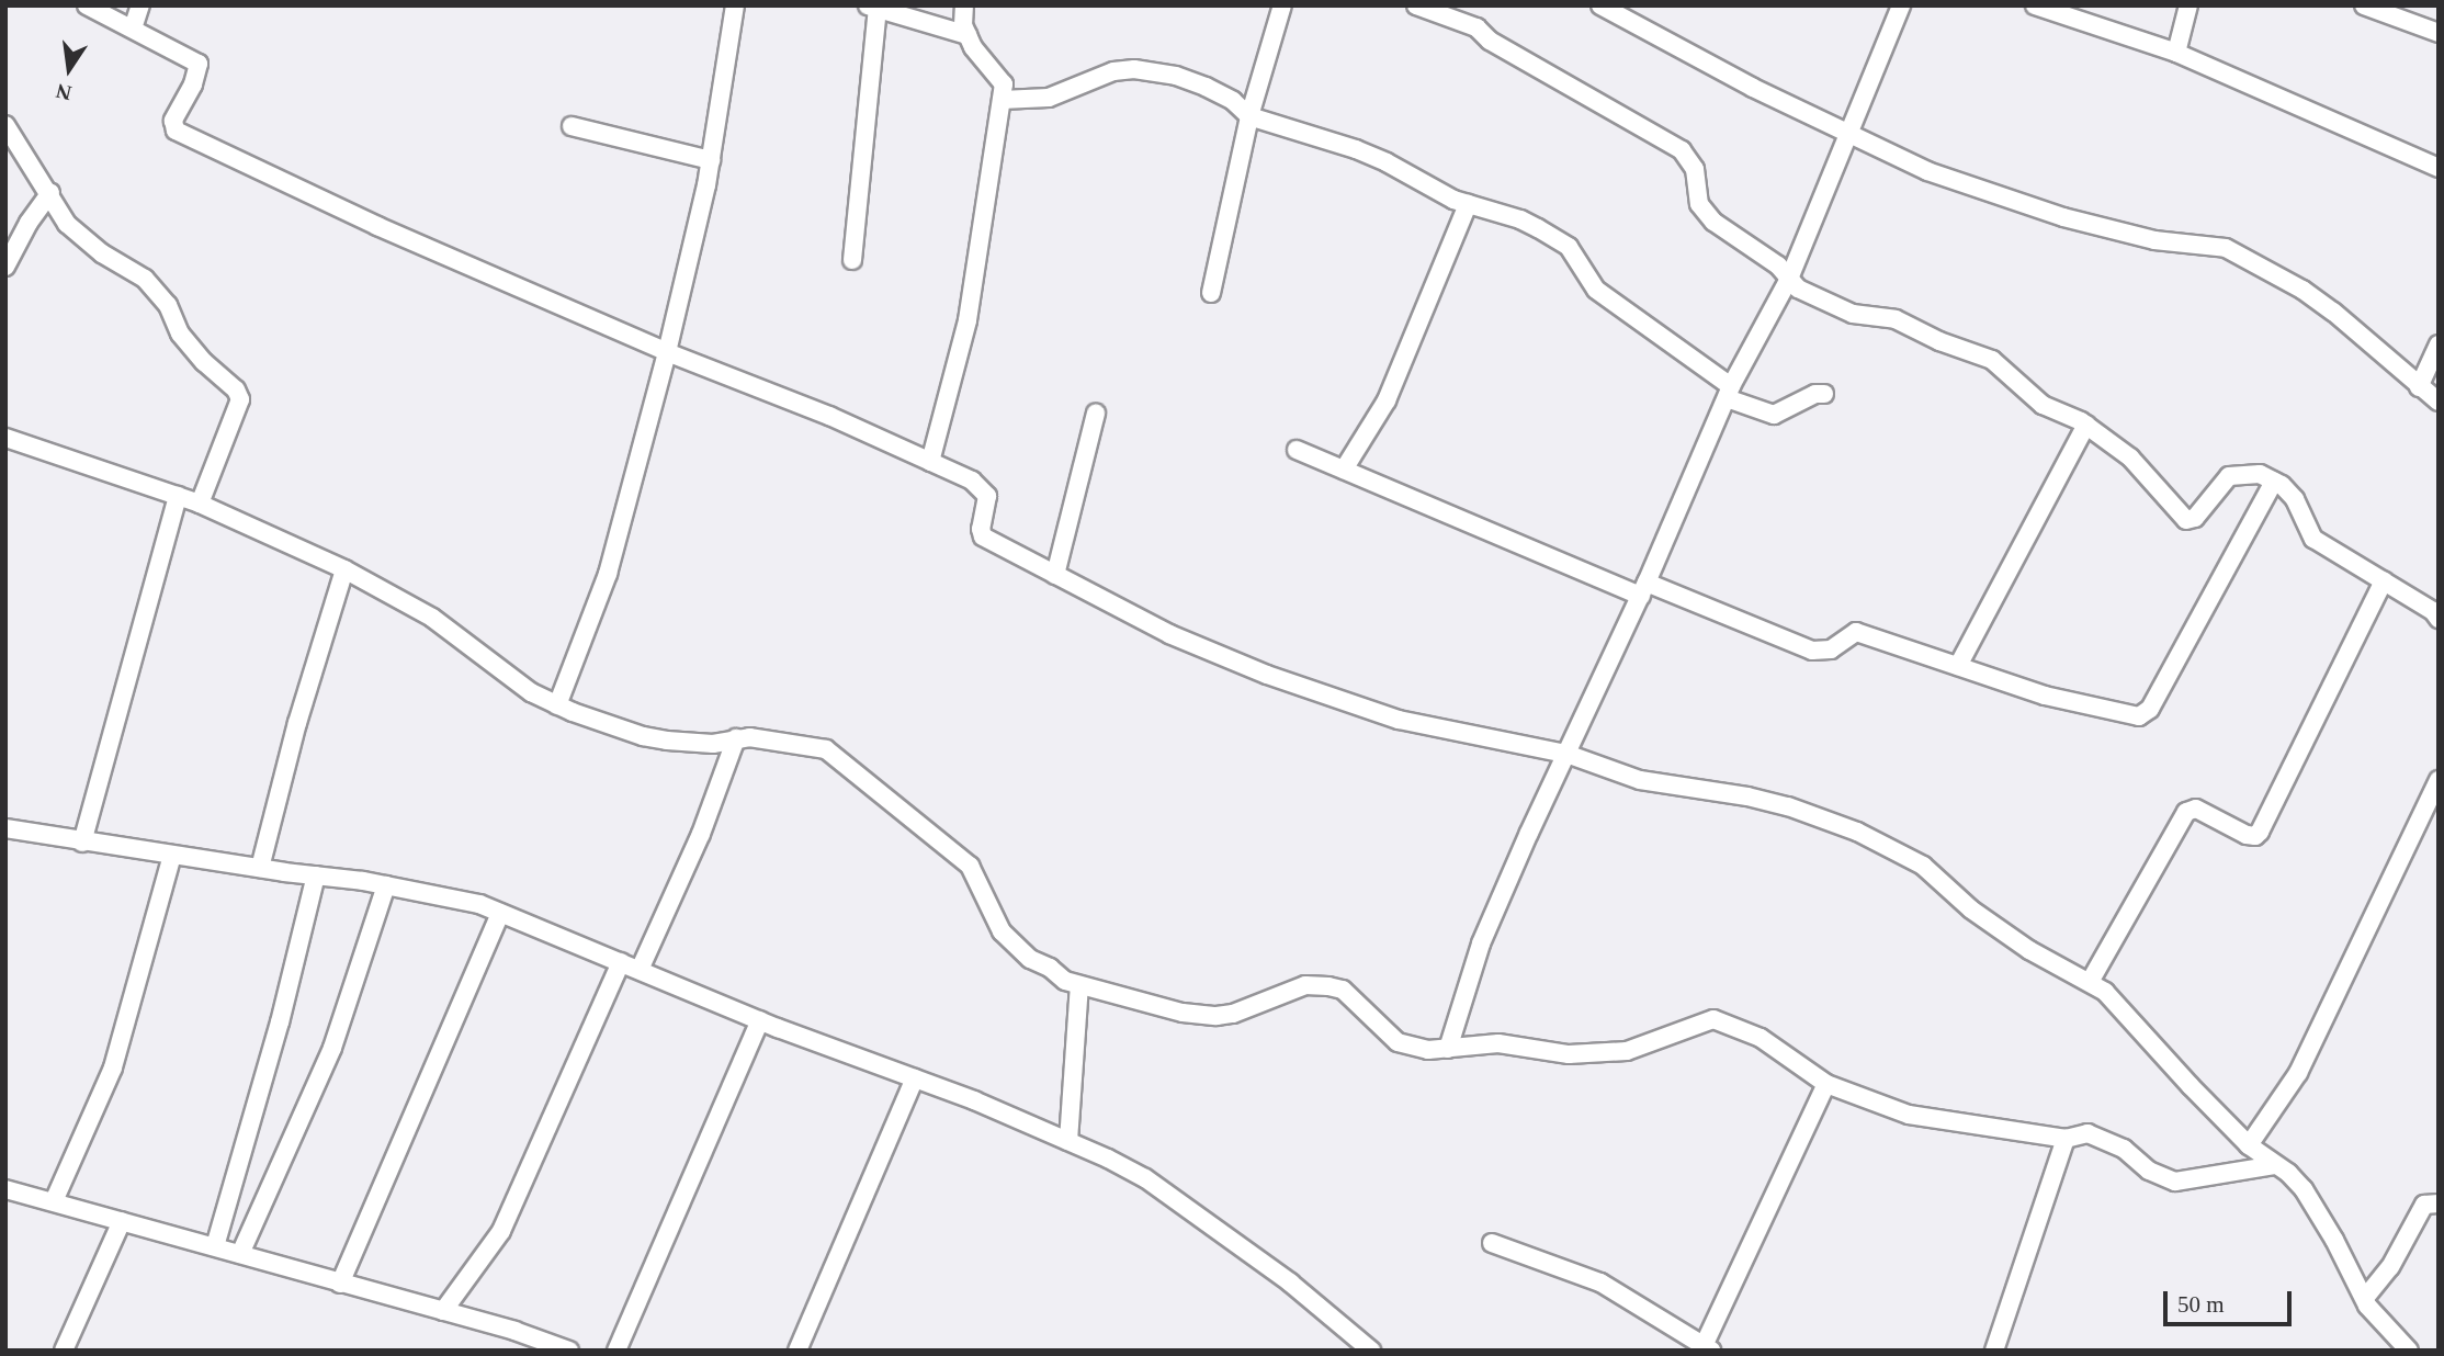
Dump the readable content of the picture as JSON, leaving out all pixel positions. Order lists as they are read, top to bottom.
{
  "scale_bar": "50 m",
  "north": "bottom"
}
